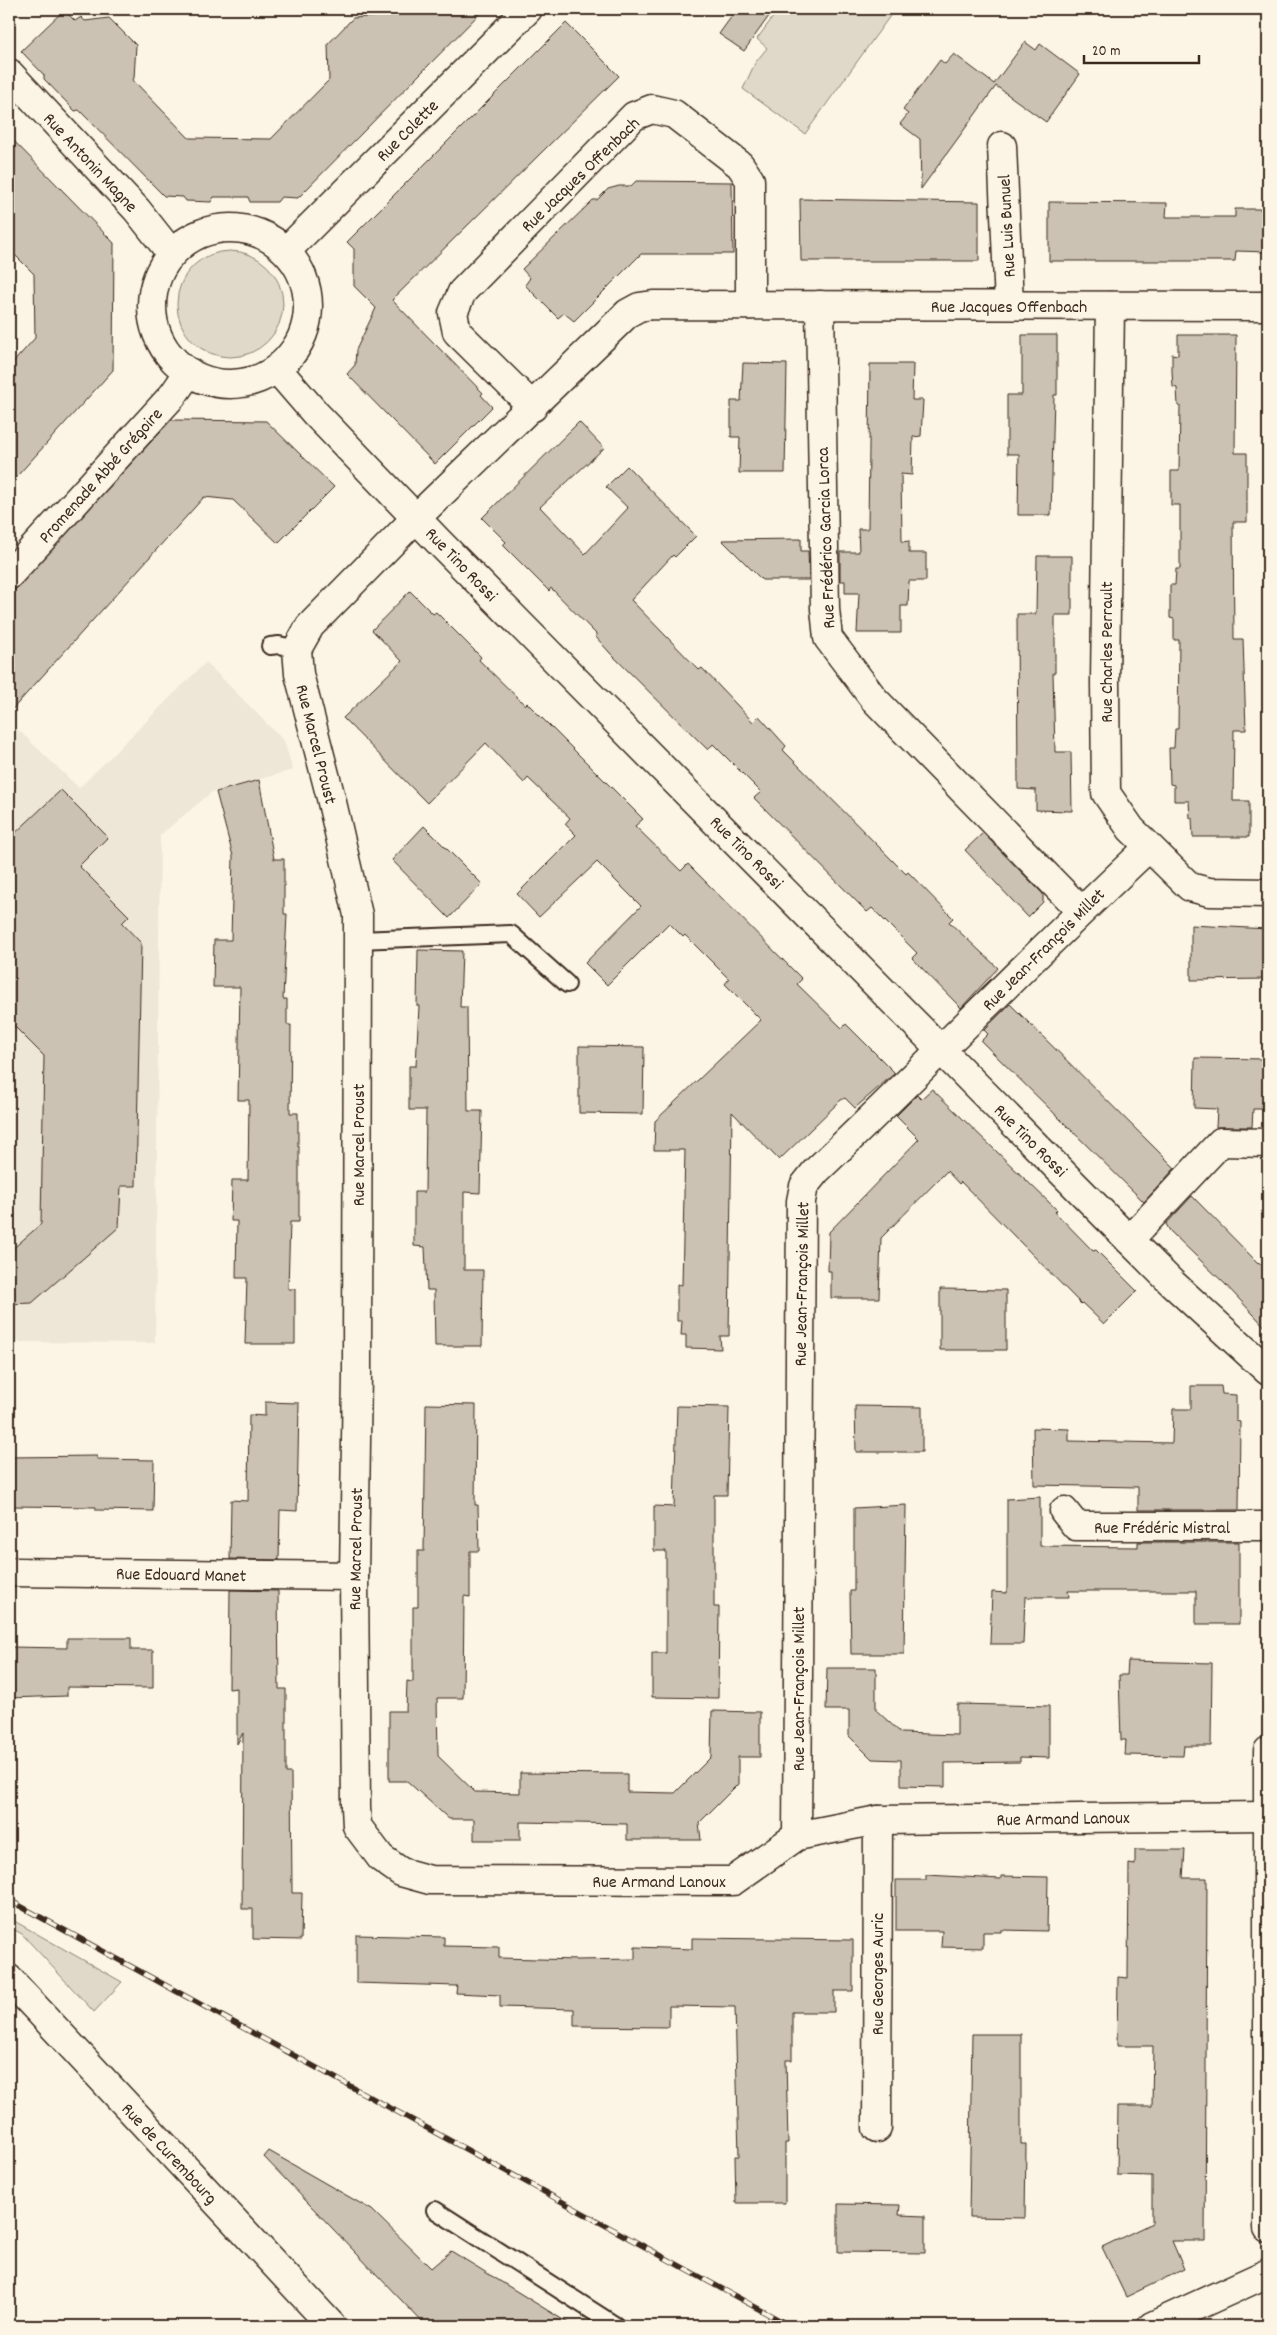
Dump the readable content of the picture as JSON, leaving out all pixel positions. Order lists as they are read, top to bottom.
{
  "streets": {
    "street": [
      "Rue Colette",
      "Rue Antonin Magne",
      "Rue Jacques Offenbach",
      "Rue Luis Bunuel",
      "Promenade Abbé Grégoire",
      "Rue Frédérico Garcia Lorca",
      "Rue Tino Rossi",
      "Rue Charles Perrault",
      "Rue Marcel Proust",
      "Rue Jean-François Millet",
      "Rue Frédéric Mistral",
      "Rue Edouard Manet",
      "Rue Armand Lanoux",
      "Rue Georges Auric",
      "Rue de Curembourg"
    ]
  },
  "crossings": [
    ["Rue Colette", "Rue Antonin Magne"],
    ["Rue Colette", "Promenade Abbé Grégoire"],
    ["Rue Colette", "Rue Tino Rossi"],
    ["Rue Antonin Magne", "Promenade Abbé Grégoire"],
    ["Rue Antonin Magne", "Rue Tino Rossi"],
    ["Rue Jacques Offenbach", "Rue Luis Bunuel"],
    ["Rue Jacques Offenbach", "Rue Frédérico Garcia Lorca"],
    ["Rue Jacques Offenbach", "Rue Tino Rossi"],
    ["Rue Jacques Offenbach", "Rue Charles Perrault"],
    ["Rue Jacques Offenbach", "Rue Marcel Proust"],
    ["Promenade Abbé Grégoire", "Rue Tino Rossi"],
    ["Rue Frédérico Garcia Lorca", "Rue Jean-François Millet"],
    ["Rue Tino Rossi", "Rue Marcel Proust"],
    ["Rue Tino Rossi", "Rue Jean-François Millet"],
    ["Rue Charles Perrault", "Rue Jean-François Millet"],
    ["Rue Marcel Proust", "Rue Edouard Manet"],
    ["Rue Marcel Proust", "Rue Armand Lanoux"],
    ["Rue Jean-François Millet", "Rue Armand Lanoux"],
    ["Rue Armand Lanoux", "Rue Georges Auric"]
  ],
  "scale_bar": "20 m"
}
